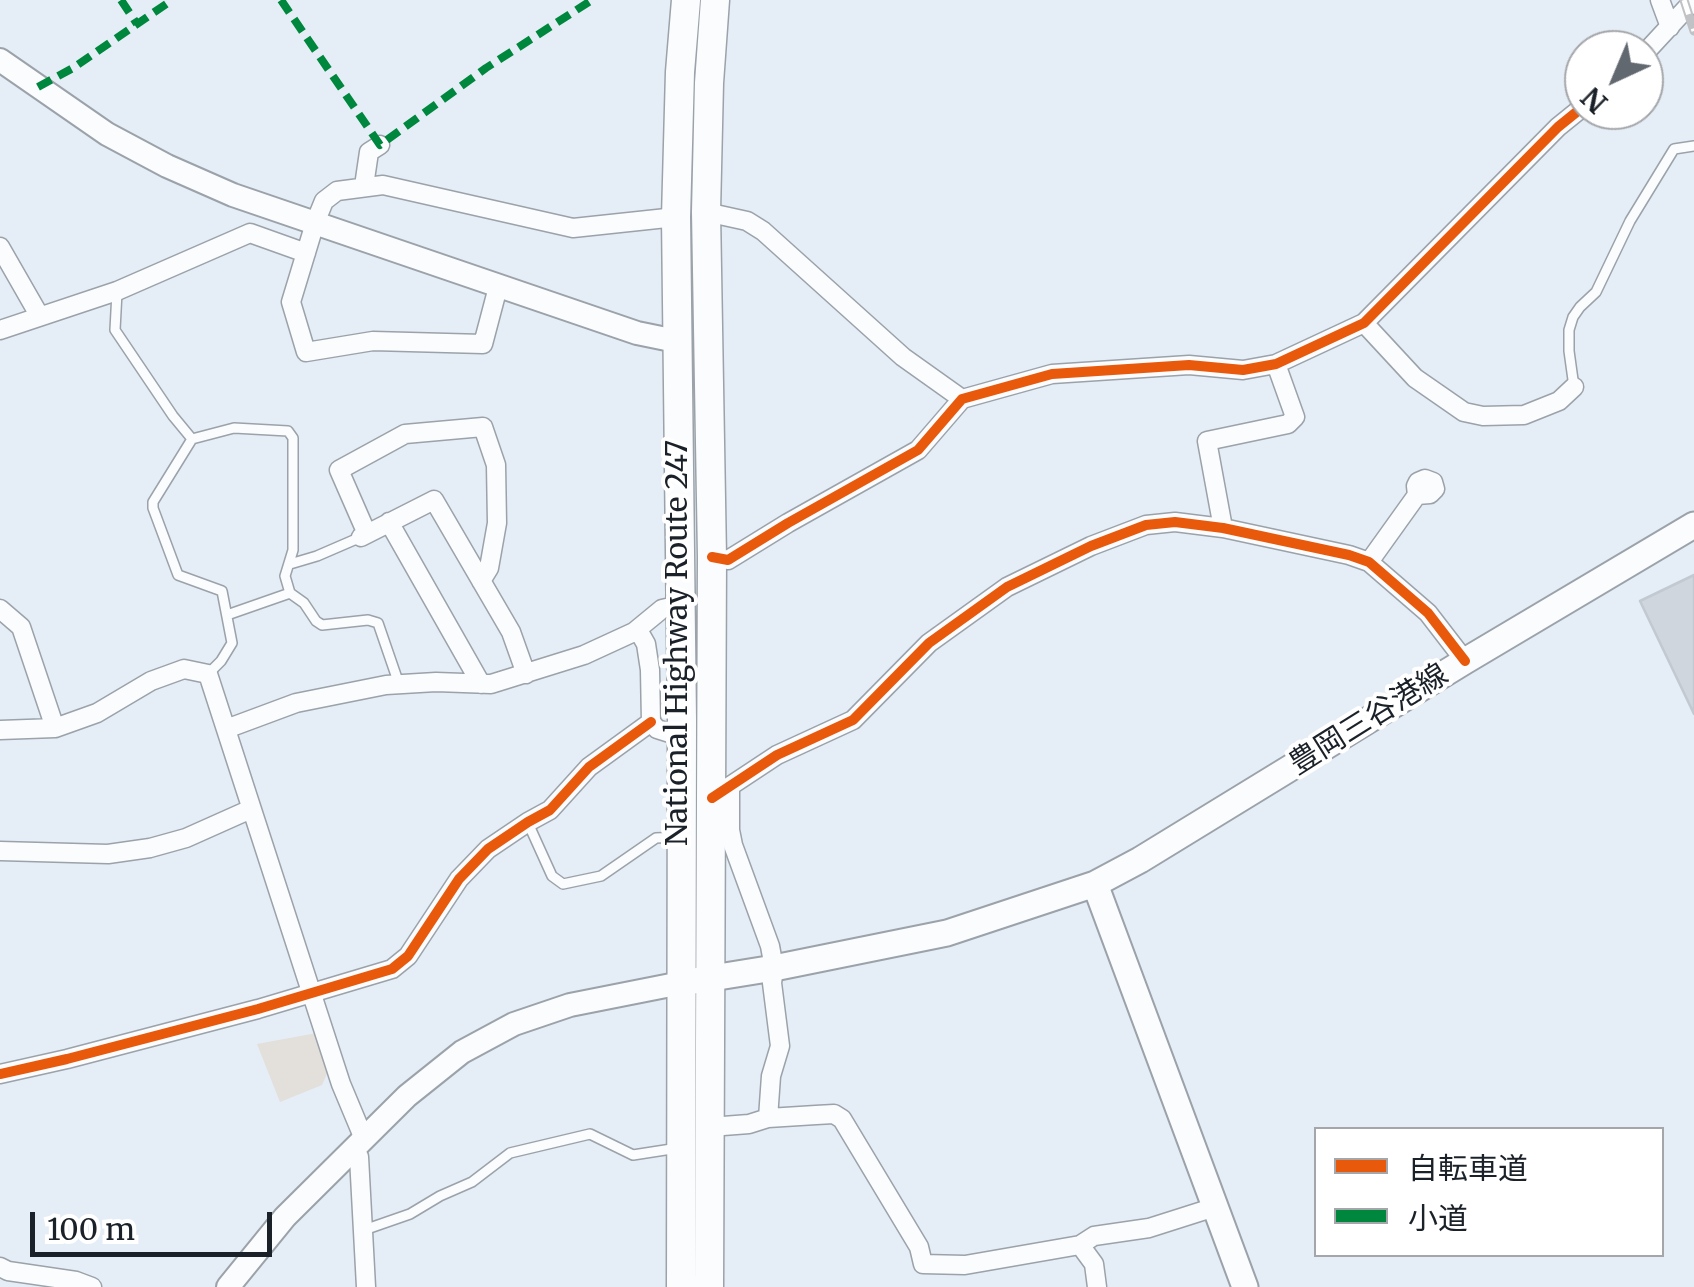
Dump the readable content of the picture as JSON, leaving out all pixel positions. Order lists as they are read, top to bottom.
{
  "streets": {
    "highway": ["National Highway Route 247"],
    "main road": ["豊岡三谷港線"]
  },
  "crossings": [
    ["National Highway Route 247", "豊岡三谷港線"]
  ],
  "legend": ["自転車道", "小道"],
  "scale_bar": "100 m",
  "north": "bottom left"
}
